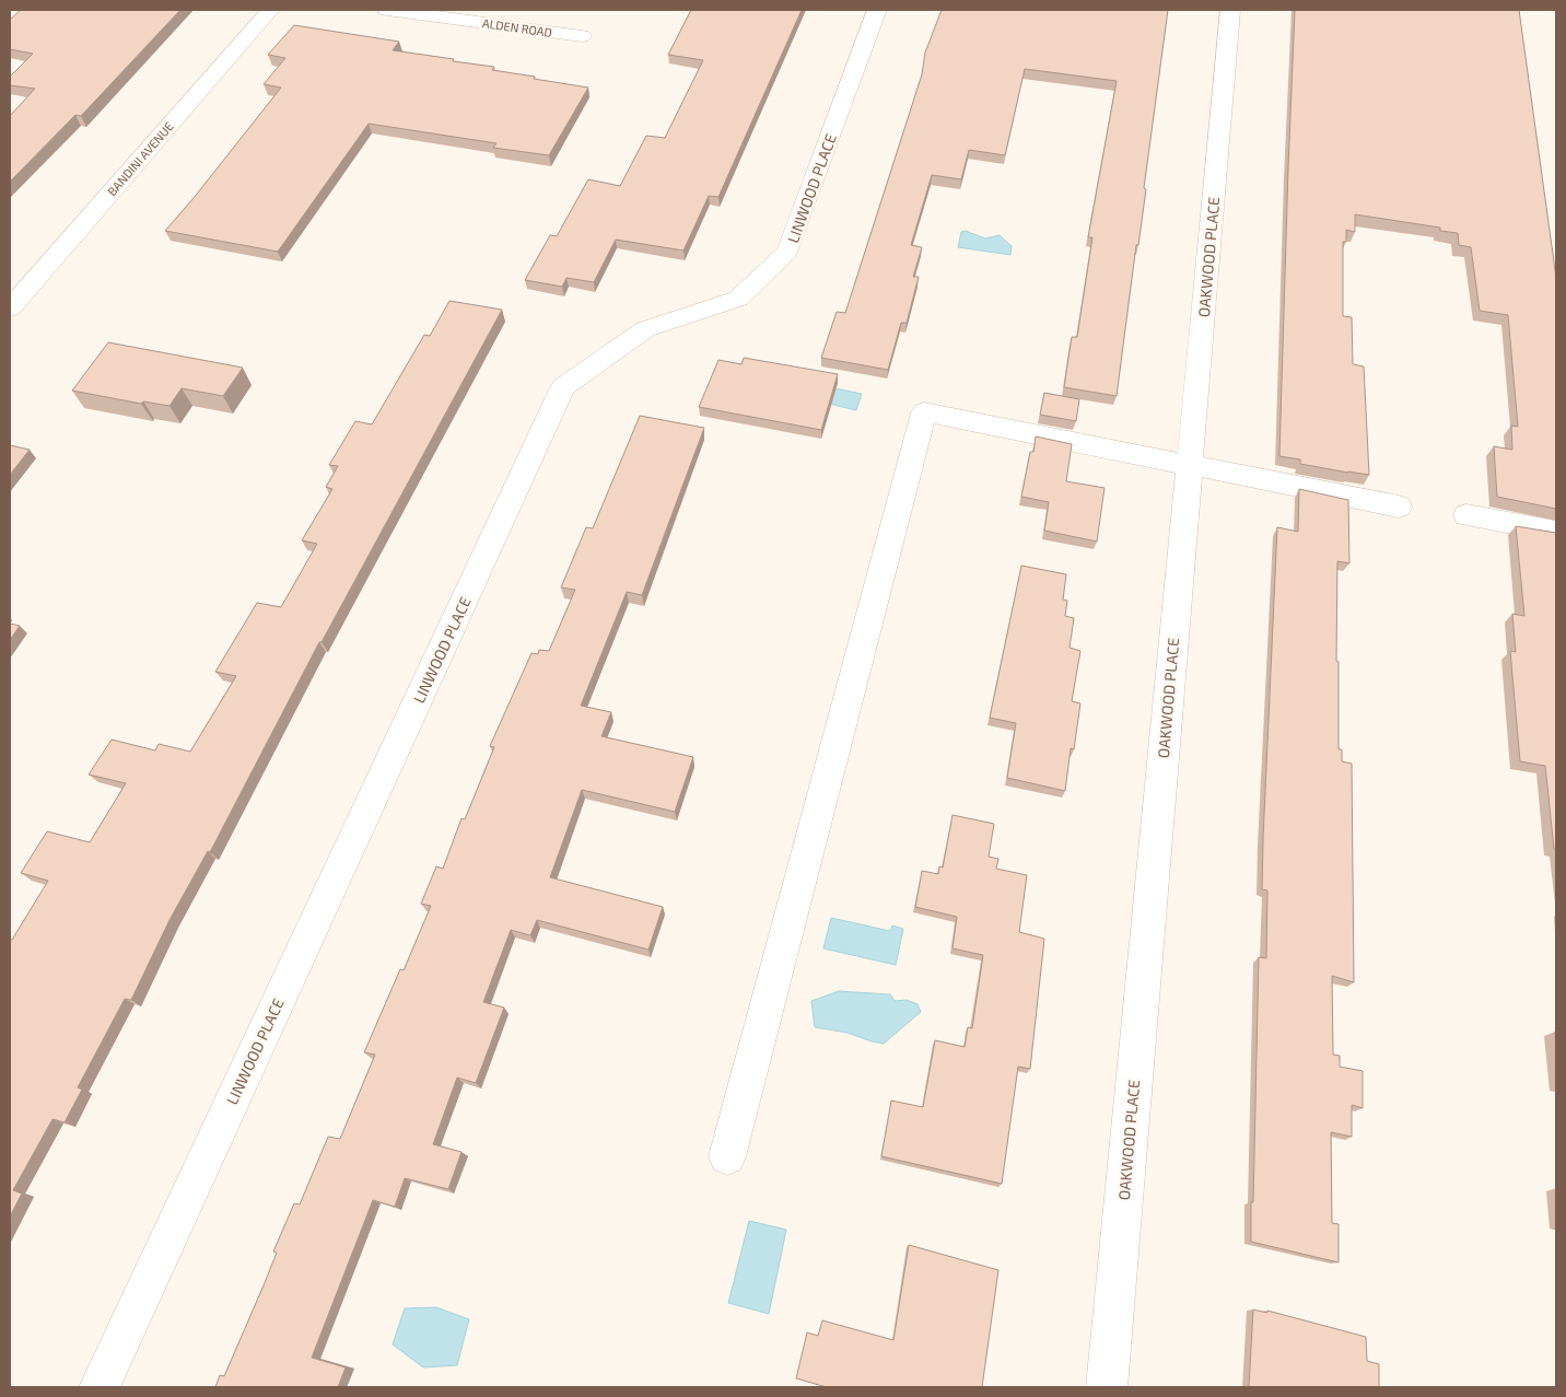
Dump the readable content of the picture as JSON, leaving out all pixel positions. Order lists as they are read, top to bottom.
{
  "streets": {
    "street": [
      "ALDEN ROAD",
      "BANDINI AVENUE",
      "LINWOOD PLACE",
      "OAKWOOD PLACE"
    ]
  }
}
